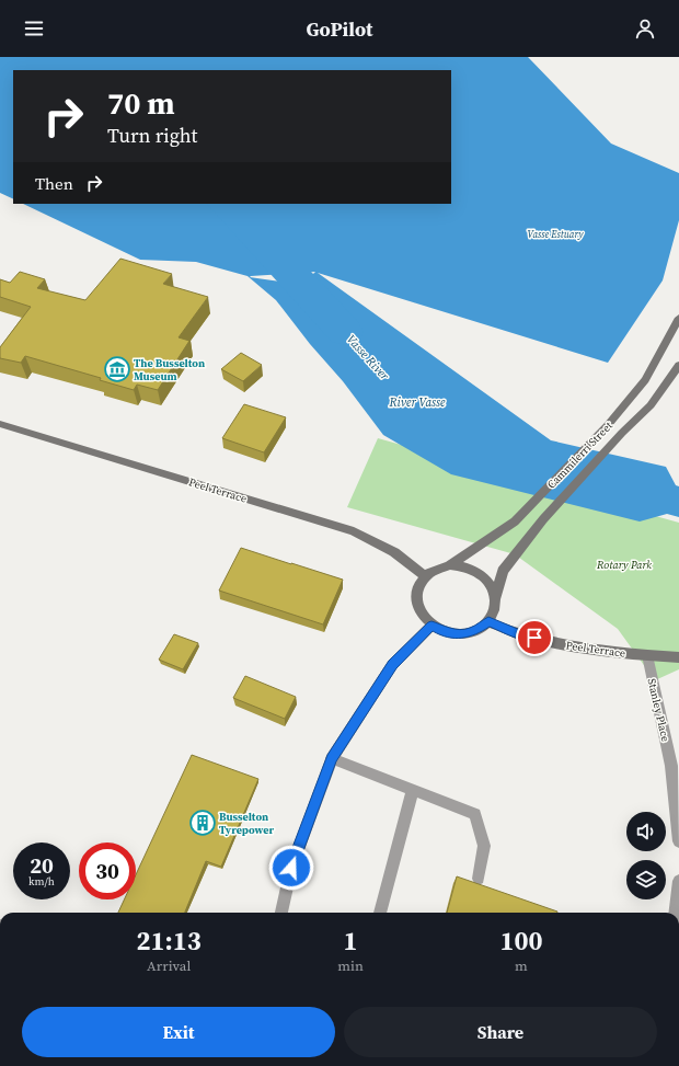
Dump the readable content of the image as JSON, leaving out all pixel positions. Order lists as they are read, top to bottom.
{
  "streets": {
    "main road": ["Cammilerri Street", "Peel Terrace"],
    "street": ["Stanley Place"]
  },
  "crossings": [
    ["Cammilerri Street", "Peel Terrace"],
    ["Peel Terrace", "Stanley Place"]
  ],
  "water": ["Vasse Estuary", "Vasse River", "River Vasse"],
  "parks": ["Rotary Park"],
  "places": {
    "museum": ["The Busselton Museum"],
    "building": ["Busselton Tyrepower"]
  },
  "page": {
    "header": "GoPilot",
    "turn": ["70 m", "Turn right"],
    "then": "Then",
    "speed": "20 km/h",
    "limit": "30",
    "eta": [
      "21:13",
      "Arrival",
      "1",
      "min",
      "100",
      "m"
    ],
    "buttons": ["Exit", "Share"]
  }
}
